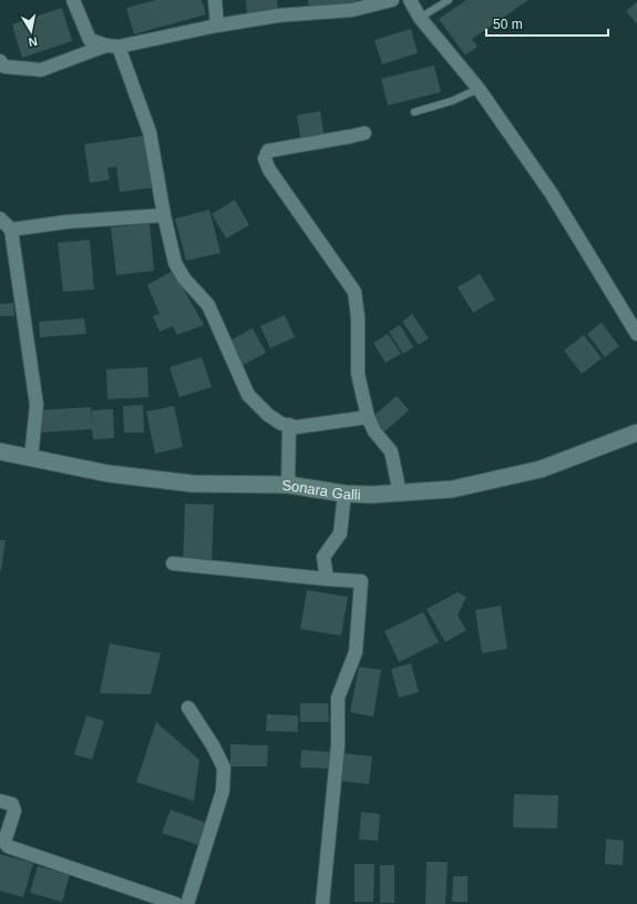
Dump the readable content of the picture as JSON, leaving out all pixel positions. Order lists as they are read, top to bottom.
{
  "streets": {
    "street": ["Sonara Galli"]
  },
  "scale_bar": "50 m",
  "north": "bottom"
}
